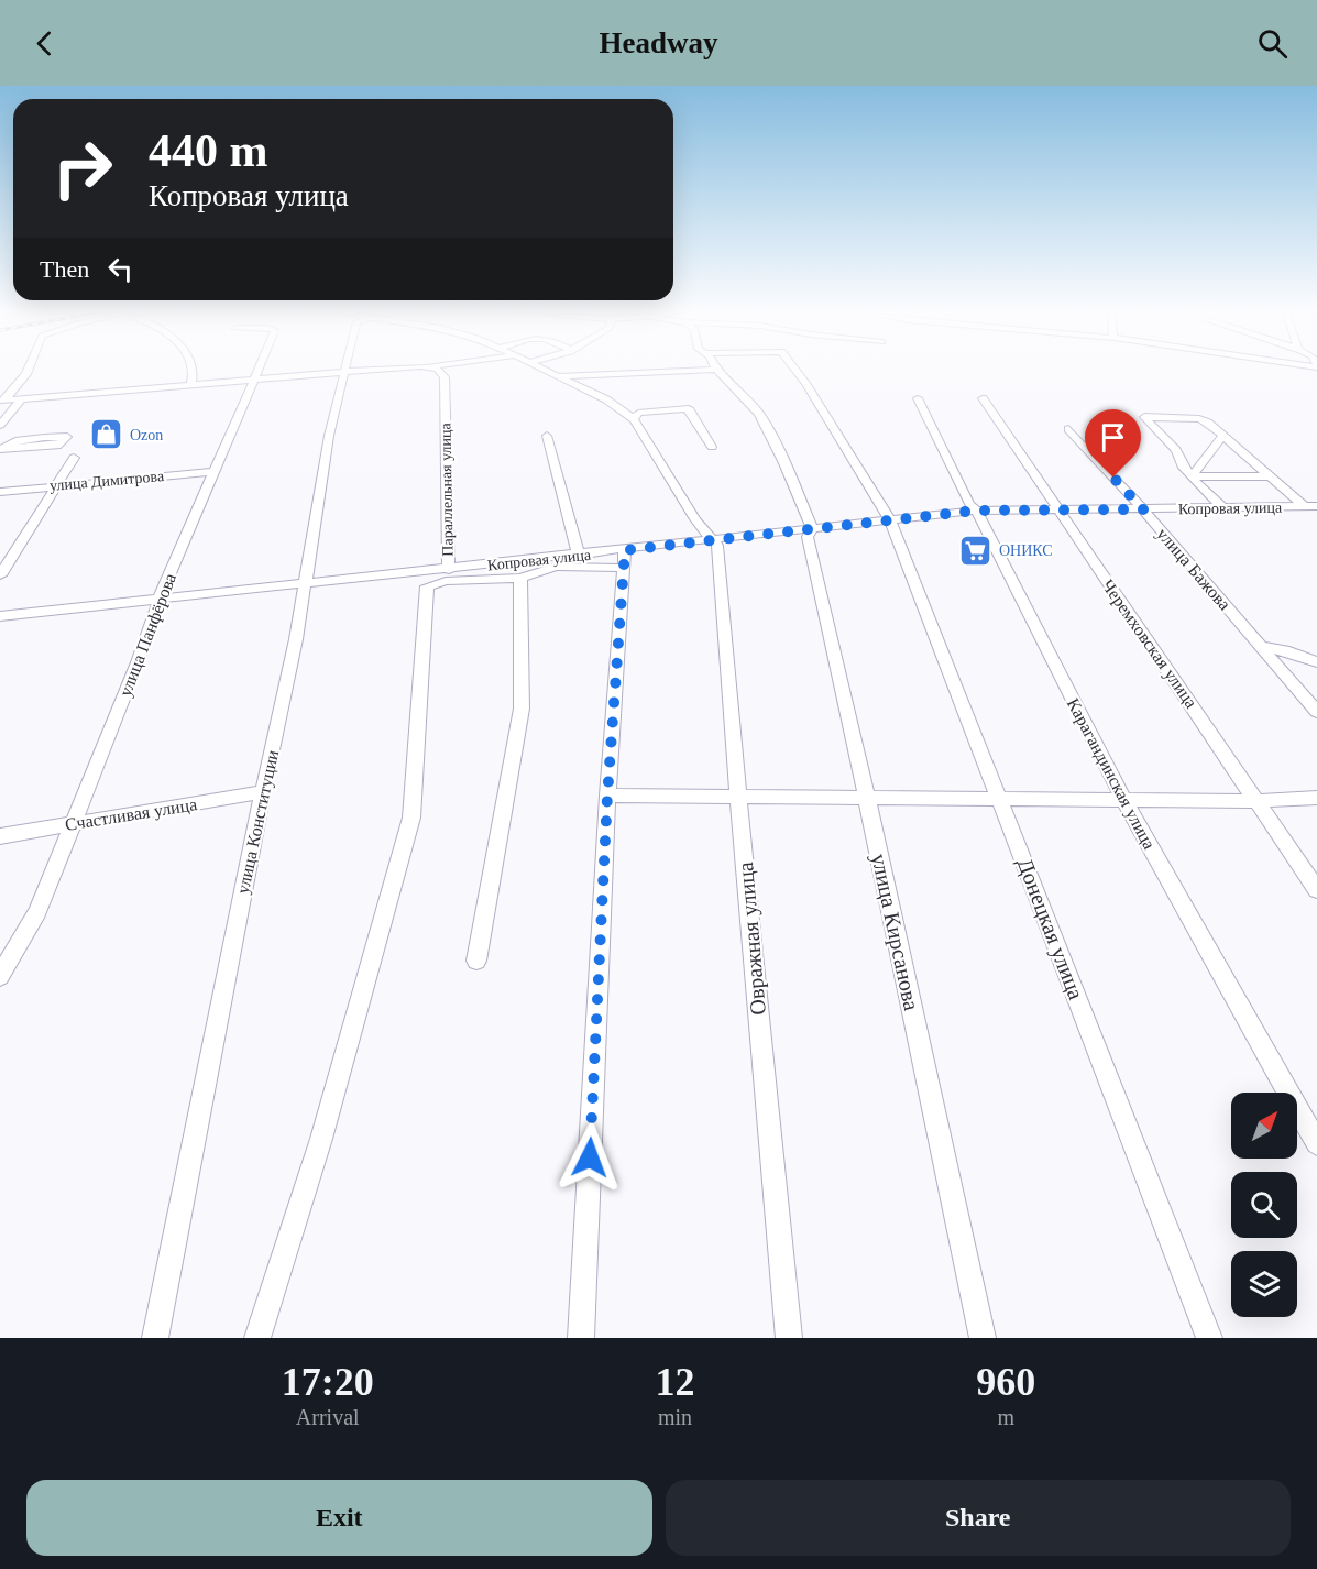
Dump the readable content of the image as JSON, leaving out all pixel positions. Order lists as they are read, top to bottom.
{
  "streets": {
    "street": [
      "улица Димитрова",
      "Параллельная улица",
      "Копровая улица",
      "улица Бажова",
      "улица Панфёрова",
      "Черемховская улица",
      "Карагандинская улица",
      "Счастливая улица",
      "улица Конституции",
      "Донецкая улица",
      "улица Кирсанова",
      "Овражная улица"
    ]
  },
  "crossings": [
    ["улица Димитрова", "улица Панфёрова"],
    ["Параллельная улица", "Копровая улица"],
    ["Копровая улица", "улица Бажова"],
    ["Копровая улица", "улица Панфёрова"],
    ["Копровая улица", "Черемховская улица"],
    ["Копровая улица", "Карагандинская улица"],
    ["Копровая улица", "улица Конституции"],
    ["Копровая улица", "Донецкая улица"],
    ["Копровая улица", "улица Кирсанова"],
    ["Копровая улица", "Овражная улица"],
    ["улица Панфёрова", "Счастливая улица"],
    ["Счастливая улица", "улица Конституции"]
  ],
  "places": {
    "shop": ["Ozon"],
    "supermarket": ["ОНИКС"]
  },
  "north": "top right",
  "page": {
    "header": "Headway",
    "turn": ["440 m", "Копровая улица"],
    "then": "Then",
    "eta": [
      "17:20",
      "Arrival",
      "12",
      "min",
      "960",
      "m"
    ],
    "buttons": ["Exit", "Share"]
  }
}
